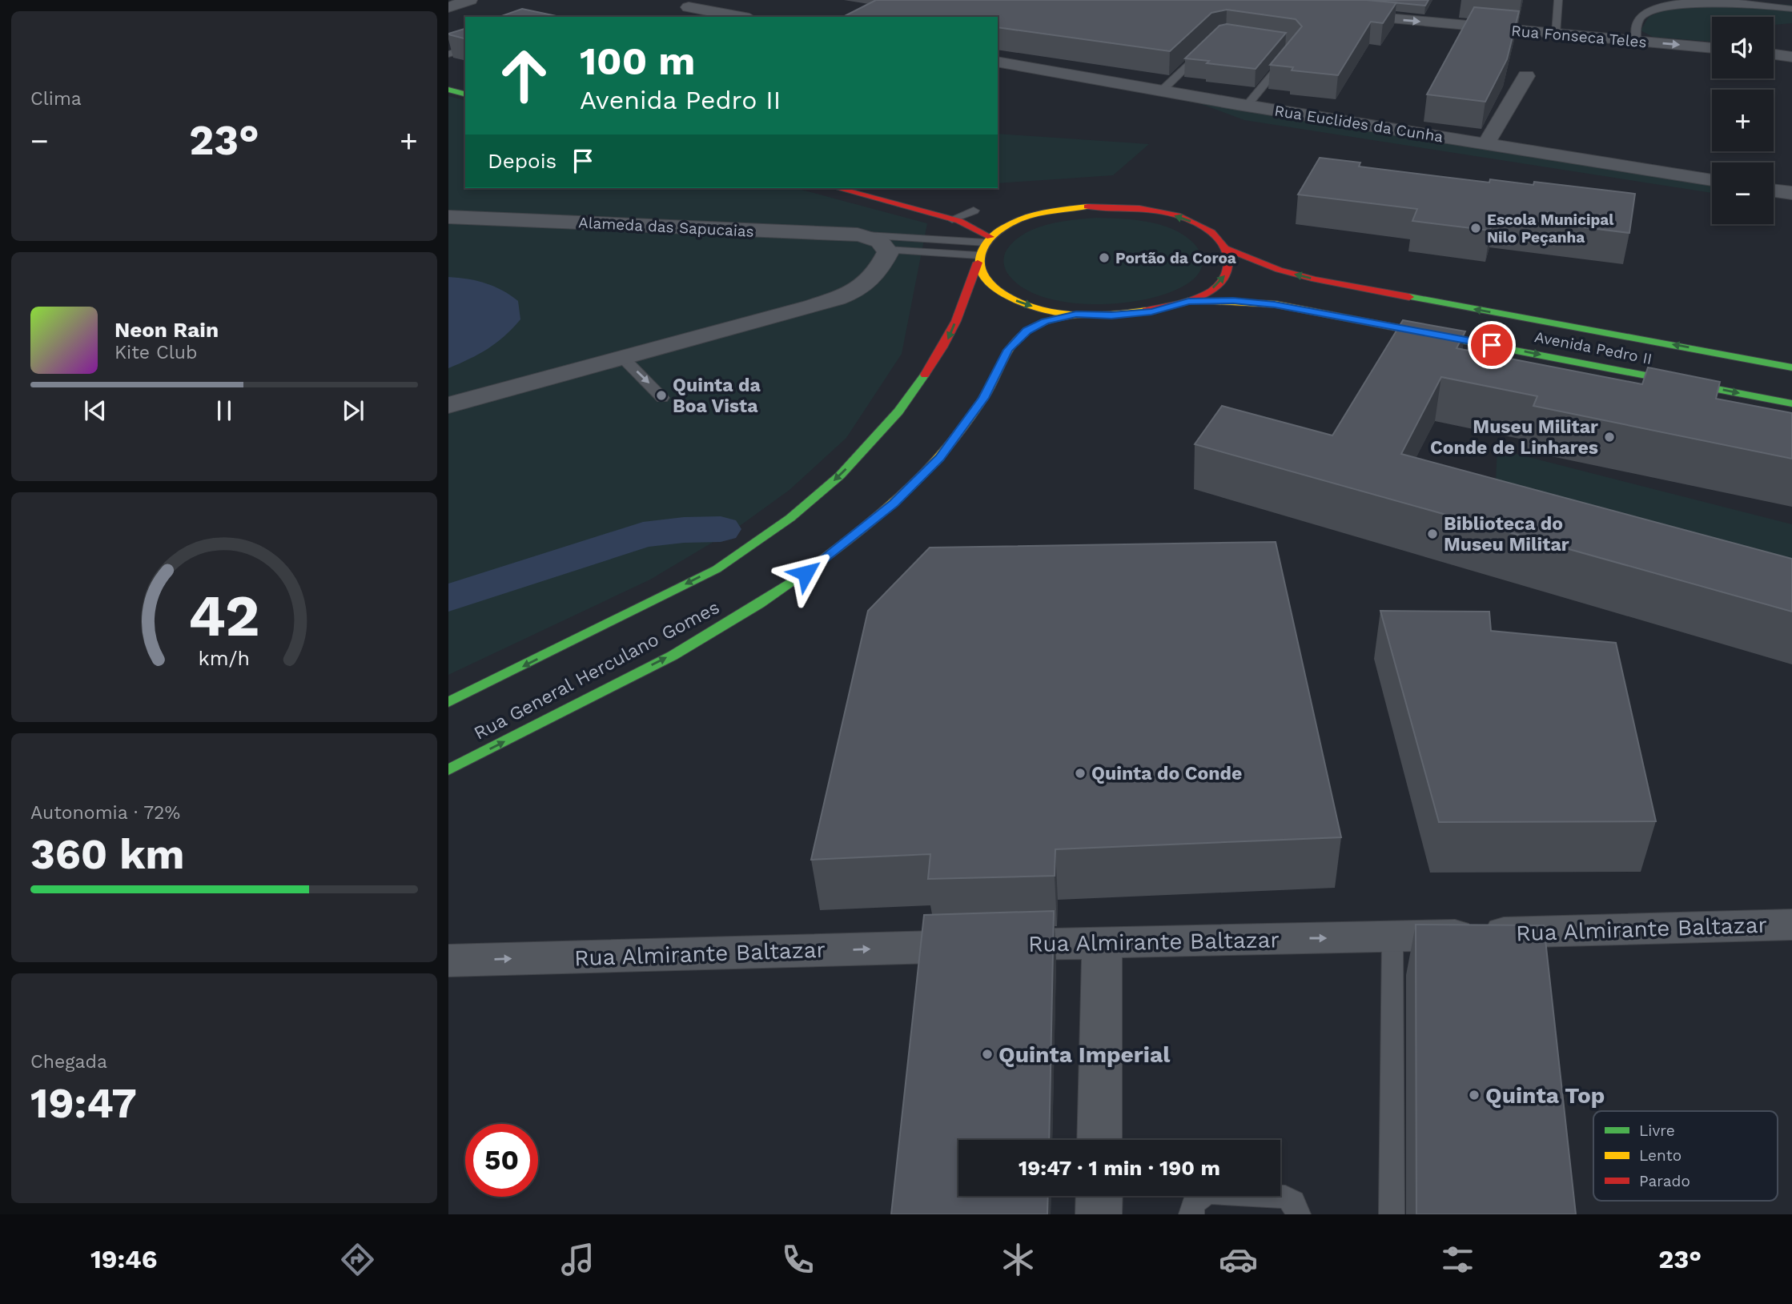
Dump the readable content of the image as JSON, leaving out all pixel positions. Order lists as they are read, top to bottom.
{
  "streets": {
    "main road": ["Avenida Pedro II", "Rua General Herculano Gomes"],
    "street": [
      "Rua Fonseca Teles",
      "Rua Euclides da Cunha",
      "Alameda das Sapucaias",
      "Rua Almirante Baltazar"
    ]
  },
  "crossings": [
    ["Avenida Pedro II", "Rua General Herculano Gomes"]
  ],
  "one_way": ["Rua Fonseca Teles", "Rua Almirante Baltazar"],
  "places": [
    "Escola Municipal Nilo Peçanha",
    "Portão da Coroa",
    "Quinta da Boa Vista",
    "Museu Militar Conde de Linhares",
    "Biblioteca do Museu Militar",
    "Quinta do Conde",
    "Quinta Imperial",
    "Quinta Top"
  ],
  "legend": ["Livre", "Lento", "Parado"],
  "page": {
    "tile": [
      "Clima",
      ["Autonomia · 72%", "360 km"],
      ["Chegada", "19:47"]
    ],
    "map_buttons": ["+", "−"],
    "turn": ["100 m", "Avenida Pedro II"],
    "heat": ["−", "23°", "+"],
    "then": "Depois",
    "song": ["Neon Rain", "Kite Club"],
    "limit": "50",
    "trip": "19:47 · 1 min · 190 m",
    "tabs": ["19:46", "23°"],
    "gauge": ["42", "km/h"]
  }
}
